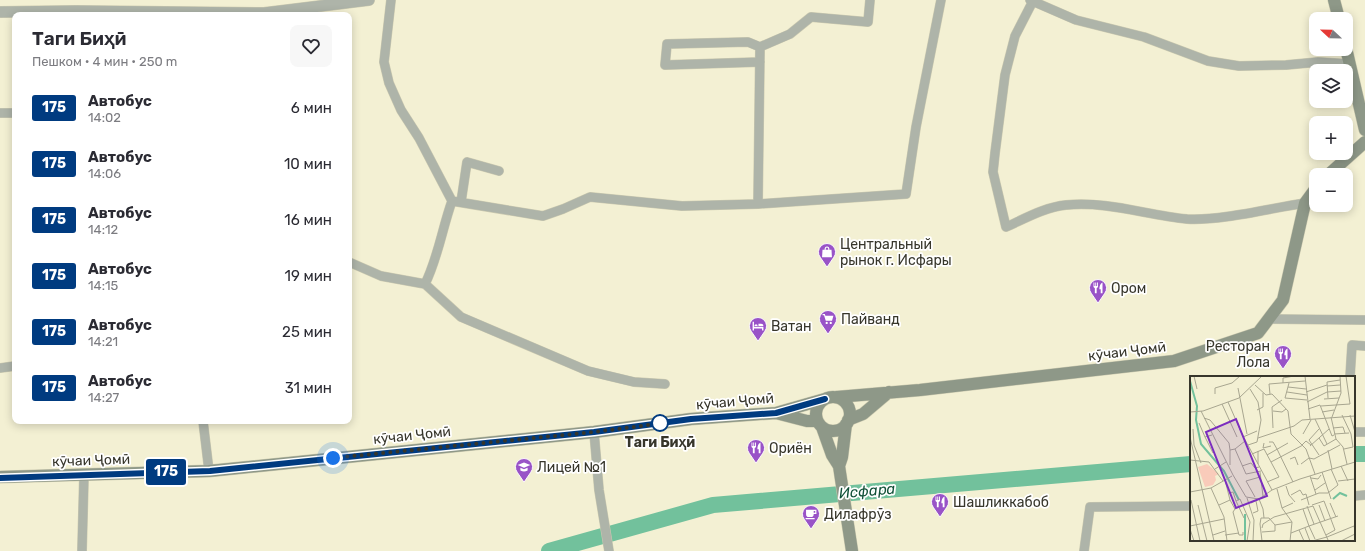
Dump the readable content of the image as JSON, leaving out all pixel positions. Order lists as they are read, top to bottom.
{
  "streets": {
    "main road": ["кӯчаи Ҷомӣ"]
  },
  "water": ["Исфара"],
  "places": {
    "shop": ["Центральный рынок г. Исфары"],
    "restaurant": [
      "Ором",
      "Ресторан Лола",
      "Ориён",
      "Шашликкабоб"
    ],
    "supermarket": ["Пайванд"],
    "hotel": ["Ватан"],
    "other": ["Таги Биҳӣ"],
    "school or university": ["Лицей №1"],
    "cafe": ["Дилафрӯз"]
  },
  "lines": ["bus line 175"],
  "north": "left",
  "page": {
    "on_map": "175",
    "map_buttons": ["+", "−"],
    "heading": ["Таги Биҳӣ", "Пешком · 4 мин · 250 m"],
    "list": [
      {
        "mark": "175",
        "name": "Автобус",
        "note": "14:02",
        "value": "6 мин"
      },
      {
        "mark": "175",
        "name": "Автобус",
        "note": "14:06",
        "value": "10 мин"
      },
      {
        "mark": "175",
        "name": "Автобус",
        "note": "14:12",
        "value": "16 мин"
      },
      {
        "mark": "175",
        "name": "Автобус",
        "note": "14:15",
        "value": "19 мин"
      },
      {
        "mark": "175",
        "name": "Автобус",
        "note": "14:21",
        "value": "25 мин"
      },
      {
        "mark": "175",
        "name": "Автобус",
        "note": "14:27",
        "value": "31 мин"
      }
    ]
  }
}
